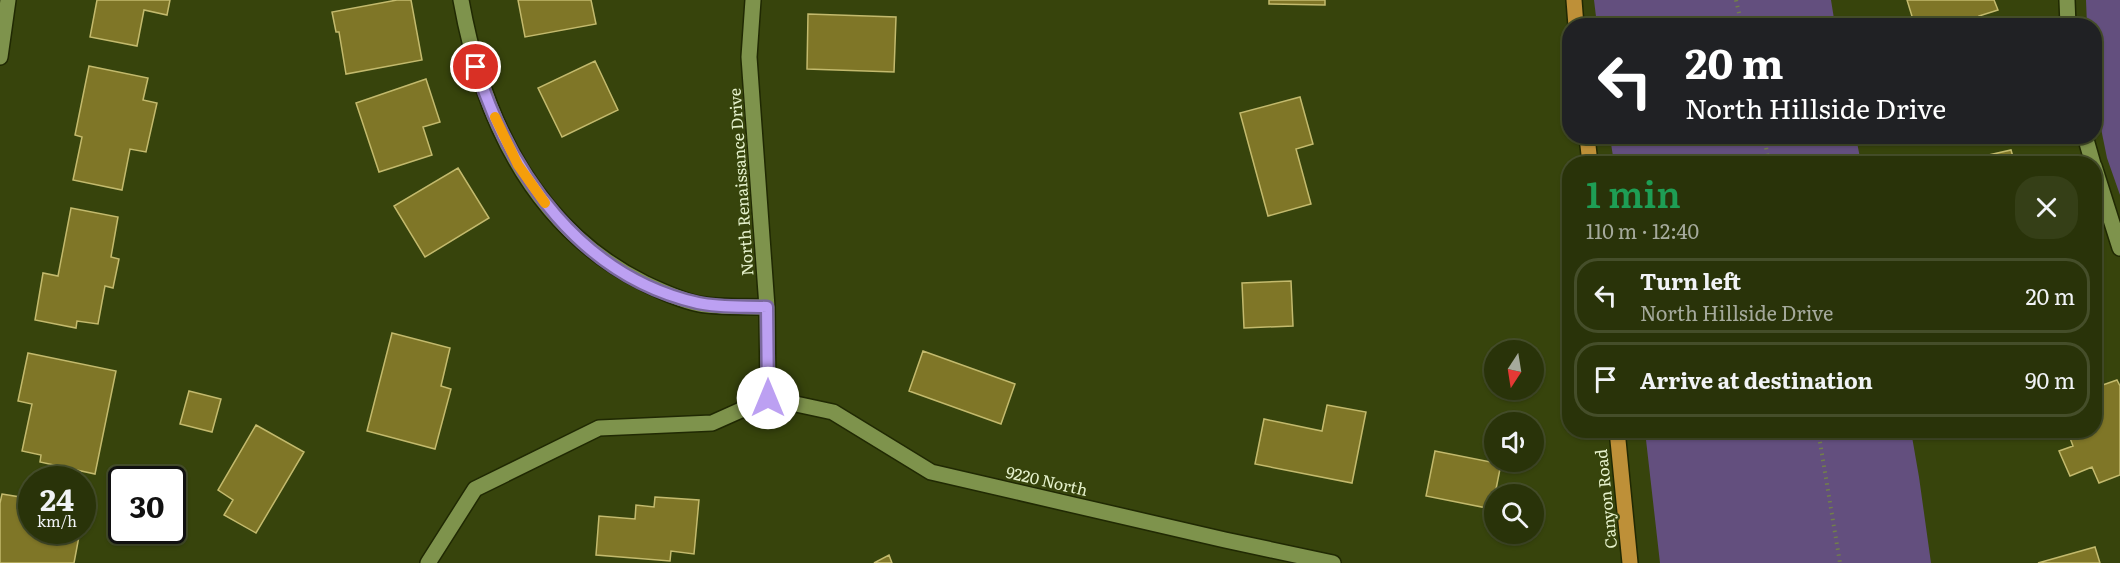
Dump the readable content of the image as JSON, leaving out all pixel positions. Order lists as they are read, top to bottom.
{
  "streets": {
    "main road": ["Canyon Road"],
    "street": ["North Renaissance Drive", "9220 North"]
  },
  "crossings": [
    ["North Renaissance Drive", "9220 North"]
  ],
  "north": "bottom",
  "page": {
    "turn": ["20 m", "North Hillside Drive"],
    "heading": ["1 min", "110 m · 12:40"],
    "list": [
      {
        "name": "Turn left",
        "note": "North Hillside Drive",
        "value": "20 m"
      },
      {
        "name": "Arrive at destination",
        "value": "90 m"
      }
    ],
    "speed": "24 km/h",
    "limit": "30"
  }
}
